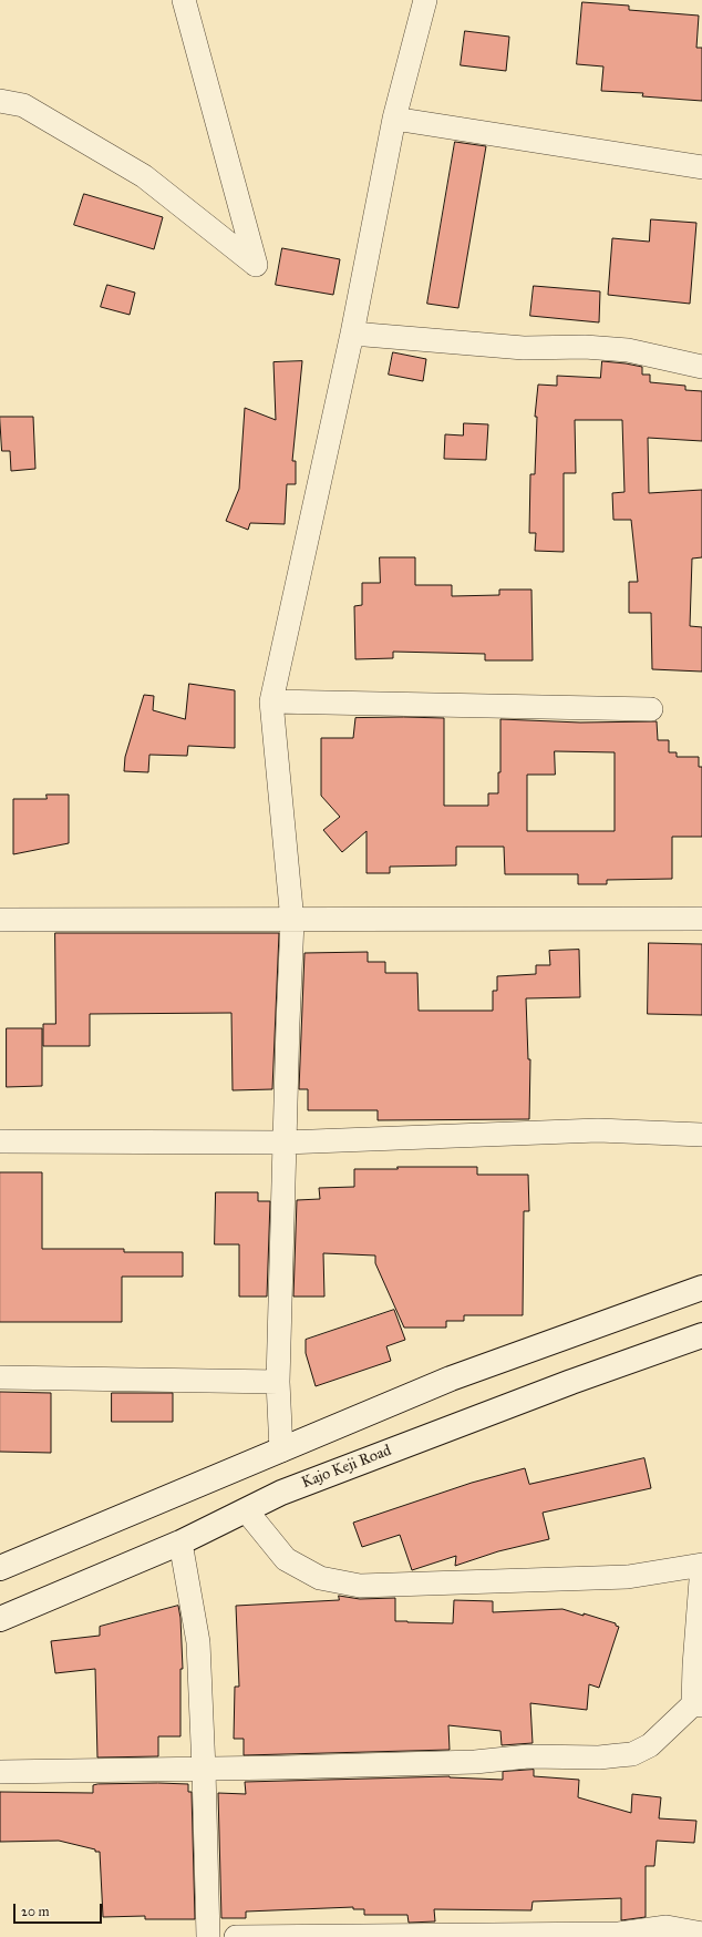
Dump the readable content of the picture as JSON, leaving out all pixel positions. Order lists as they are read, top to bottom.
{
  "streets": {
    "main road": ["Kajo Keji Road"]
  },
  "scale_bar": "20 m"
}
